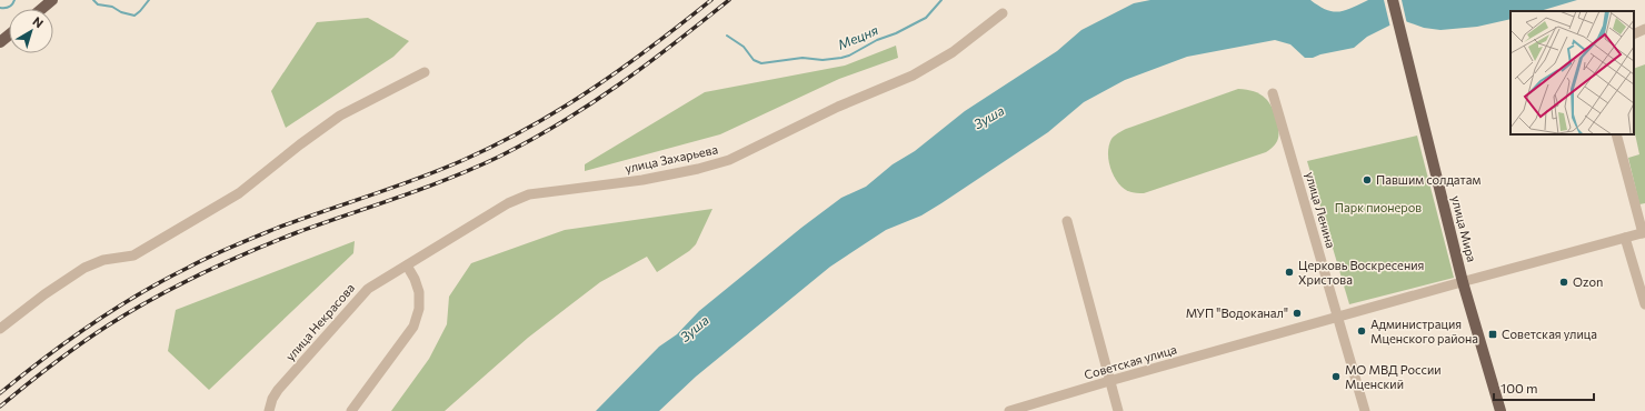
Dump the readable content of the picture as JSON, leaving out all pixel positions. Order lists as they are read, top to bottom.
{
  "streets": {
    "main road": ["улица Мира"],
    "street": [
      "улица Захарьева",
      "улица Ленина",
      "улица Некрасова",
      "Советская улица"
    ]
  },
  "crossings": [
    ["улица Захарьева", "улица Некрасова"],
    ["улица Ленина", "Советская улица"],
    ["улица Мира", "Советская улица"]
  ],
  "water": ["Мецня", "Зуша"],
  "parks": ["Парк пионеров"],
  "places": {
    "other": [
      "Павшим солдатам",
      "Церковь Воскресения Христова",
      "Ozon",
      "МУП \"Водоканал\"",
      "Администрация Мценского района",
      "МО МВД России Мценский"
    ],
    "transit": ["Советская улица"]
  },
  "scale_bar": "100 m",
  "north": "top right"
}
